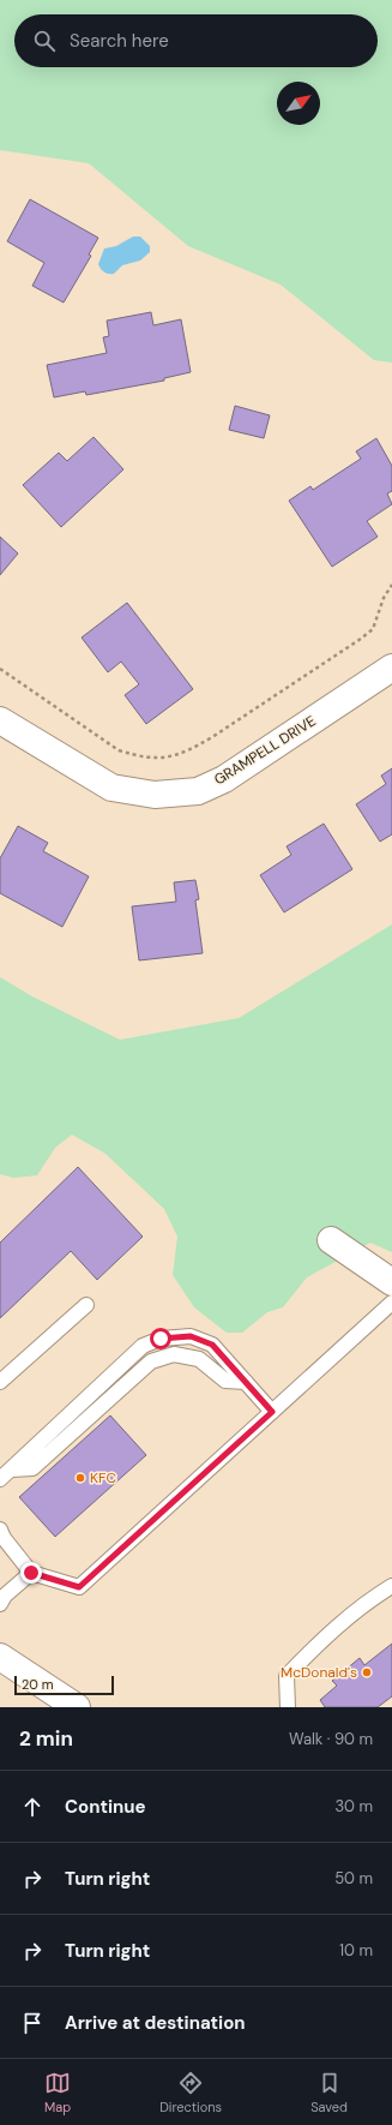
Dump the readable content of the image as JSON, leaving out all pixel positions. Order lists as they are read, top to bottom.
{
  "streets": {
    "street": ["GRAMPELL DRIVE"]
  },
  "places": ["KFC", "McDonald's"],
  "scale_bar": "20 m",
  "north": "top right",
  "page": {
    "search": "Search here",
    "scale": "20 m",
    "heading": ["2 min", "Walk · 90 m"],
    "list": [
      ["Continue", "30 m"],
      ["Turn right", "50 m"],
      ["Turn right", "10 m"],
      "Arrive at destination"
    ],
    "nav": ["Map", "Directions", "Saved"]
  }
}
